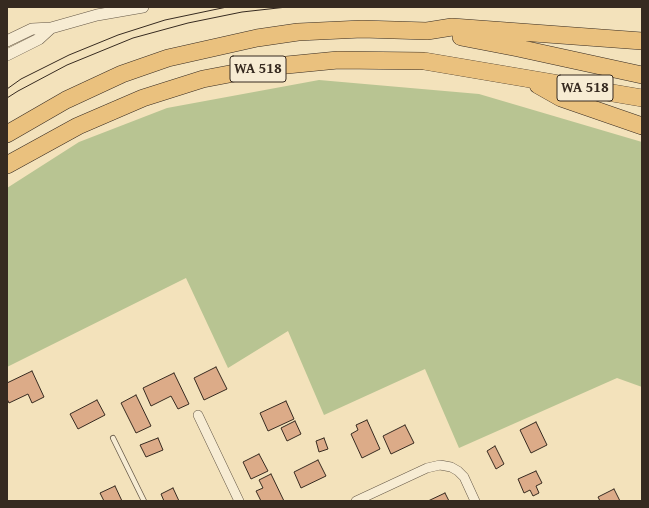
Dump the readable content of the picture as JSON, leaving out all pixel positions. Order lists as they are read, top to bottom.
{
  "streets": {
    "highway": ["WA 518"]
  }
}
